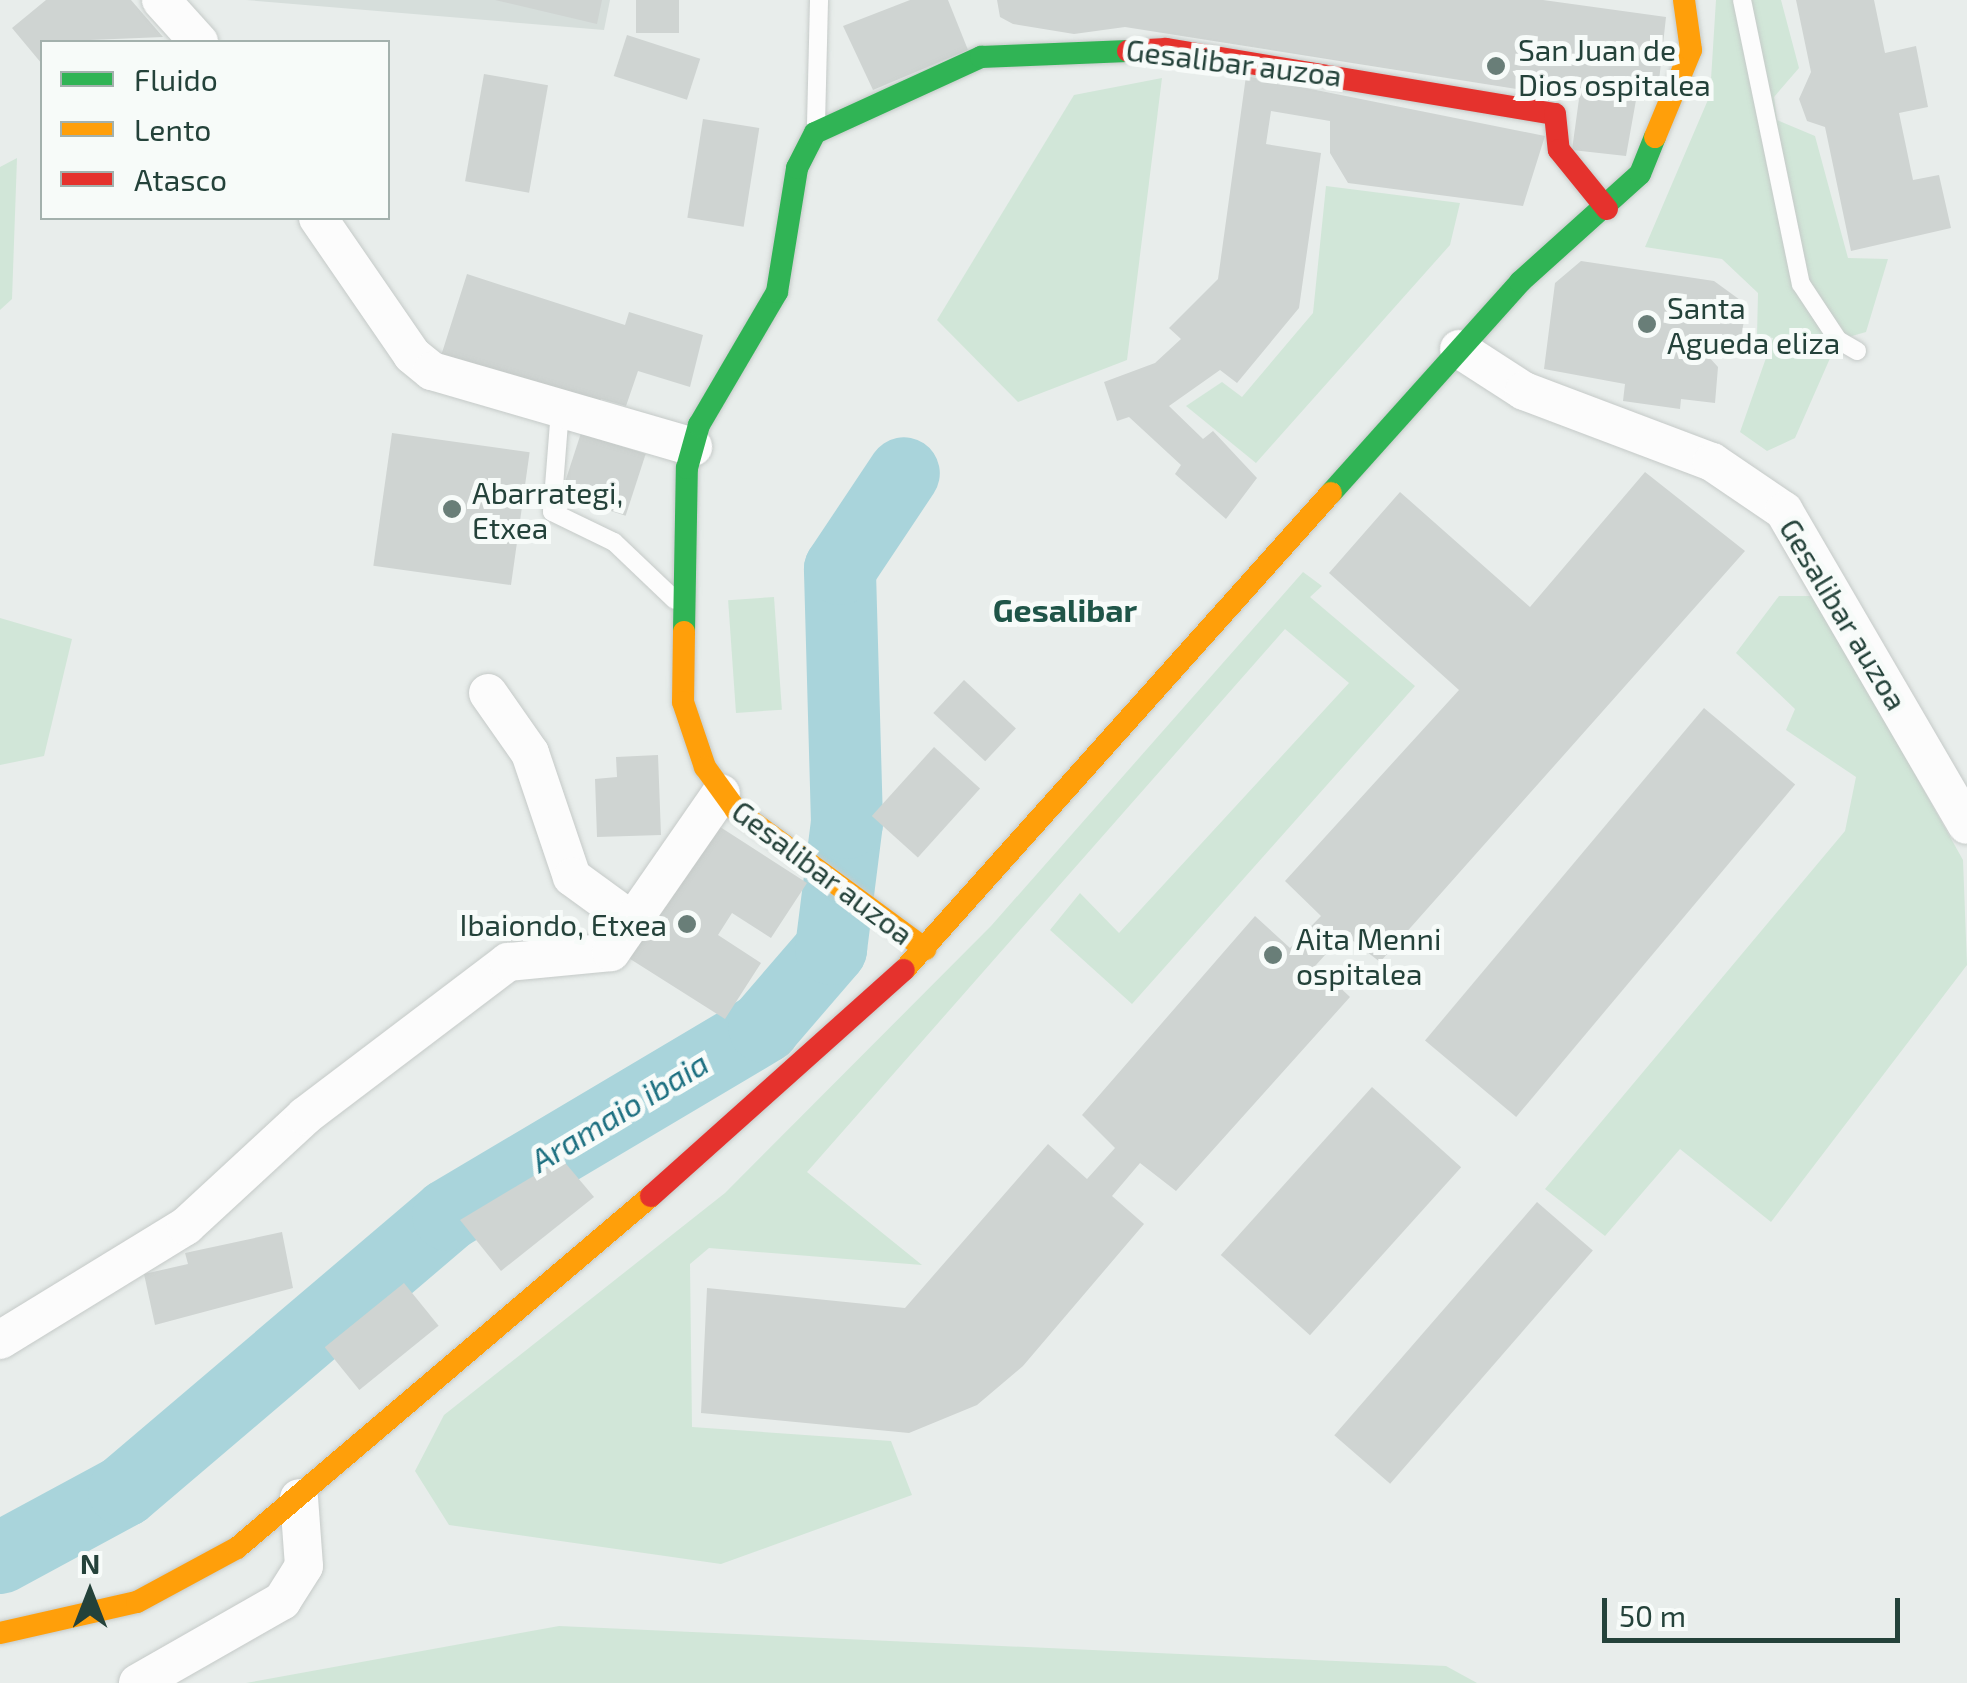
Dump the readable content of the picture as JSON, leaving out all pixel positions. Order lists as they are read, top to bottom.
{
  "streets": {
    "main road": ["Gesalibar auzoa"]
  },
  "districts": ["Gesalibar"],
  "water": ["Aramaio ibaia"],
  "places": [
    "San Juan de Dios ospitalea",
    "Santa Agueda eliza",
    "Abarrategi, Etxea",
    "Ibaiondo, Etxea",
    "Aita Menni ospitalea"
  ],
  "legend": ["Fluido", "Lento", "Atasco"],
  "scale_bar": "50 m",
  "north": "top"
}
